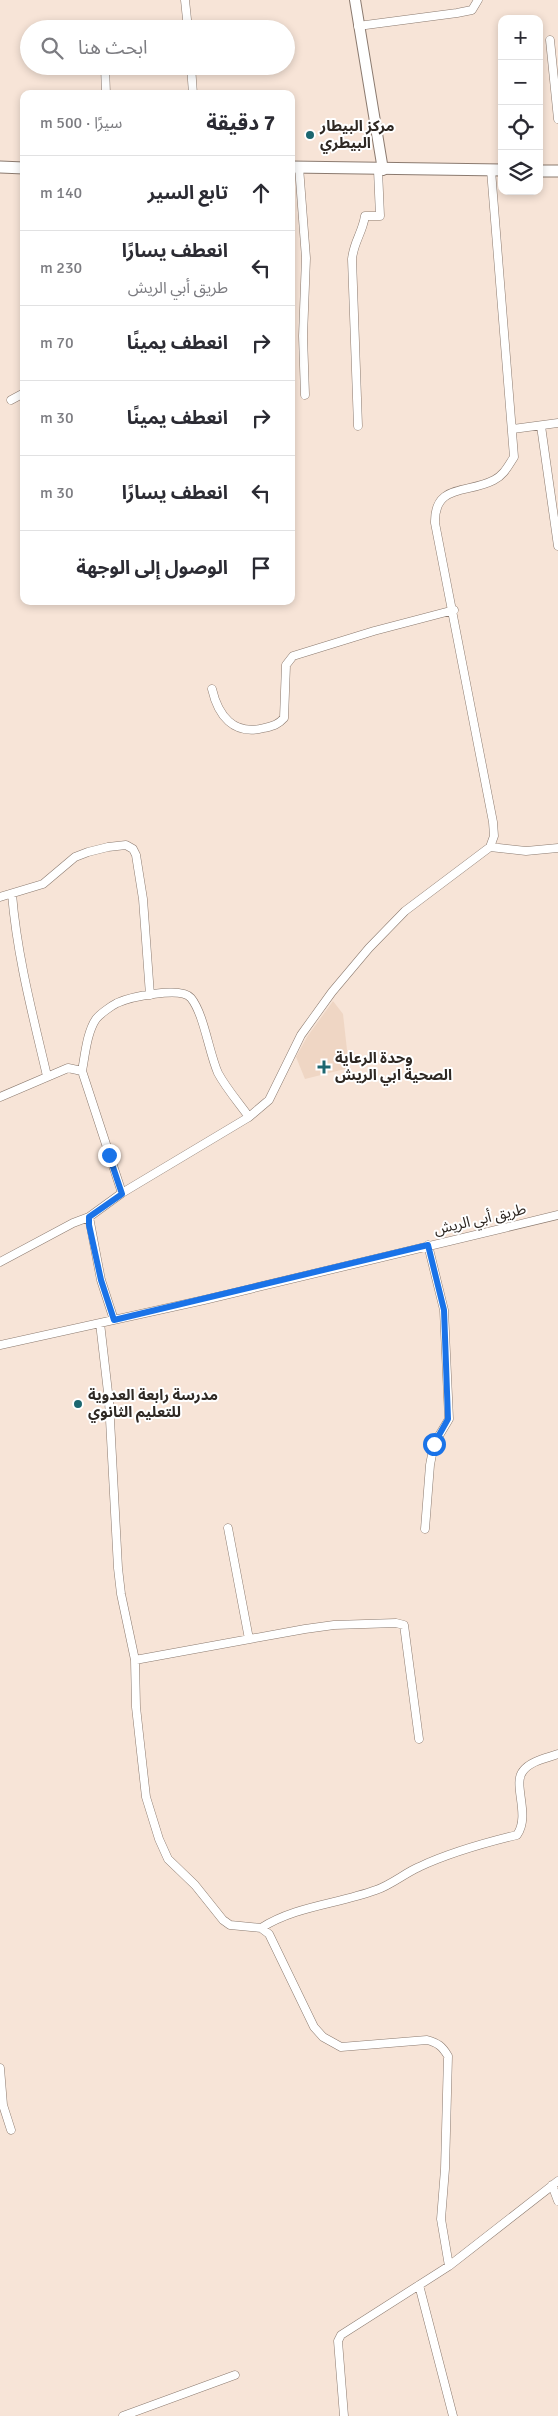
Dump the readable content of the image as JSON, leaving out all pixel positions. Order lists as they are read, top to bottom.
{
  "streets": {
    "street": ["طريق أبي الريش"]
  },
  "places": {
    "other": ["مركز البيطار البيطري", "مدرسة رابعة العدوية للتعليم الثانوي"],
    "health": ["وحدة الرعاية الصحية ابي الريش"]
  },
  "page": {
    "map_buttons": ["+", "−"],
    "search": "ابحث هنا",
    "heading": ["7 دقيقة", "سيرًا · 500 m"],
    "list": [
      ["تابع السير", "140 m"],
      ["انعطف يسارًا", "طريق أبي الريش", "230 m"],
      ["انعطف يمينًا", "70 m"],
      ["انعطف يمينًا", "30 m"],
      ["انعطف يسارًا", "30 m"],
      "الوصول إلى الوجهة"
    ]
  }
}
